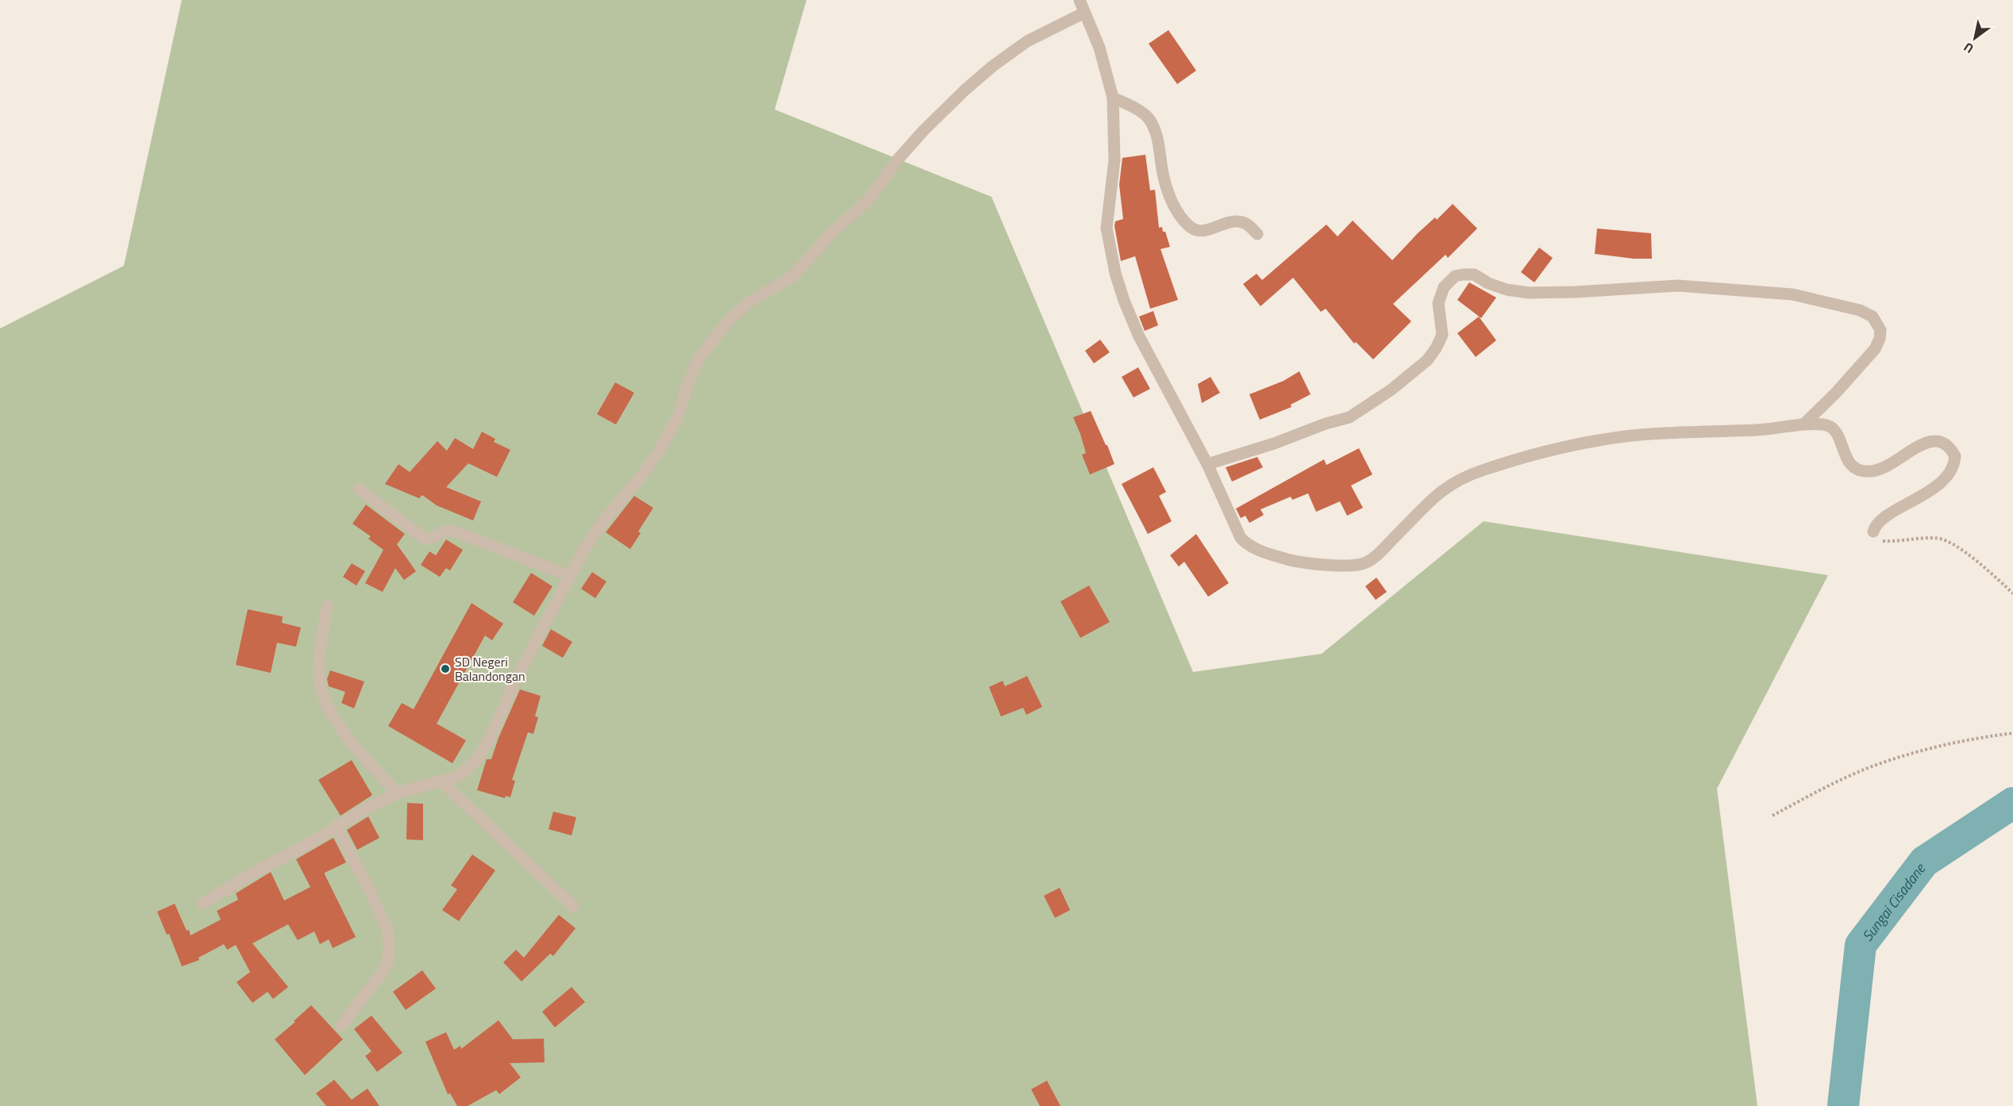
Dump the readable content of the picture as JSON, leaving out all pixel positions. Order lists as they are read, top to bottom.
{
  "water": ["Sungai Cisadane"],
  "places": ["SD Negeri Balandongan"],
  "north": "bottom left"
}
